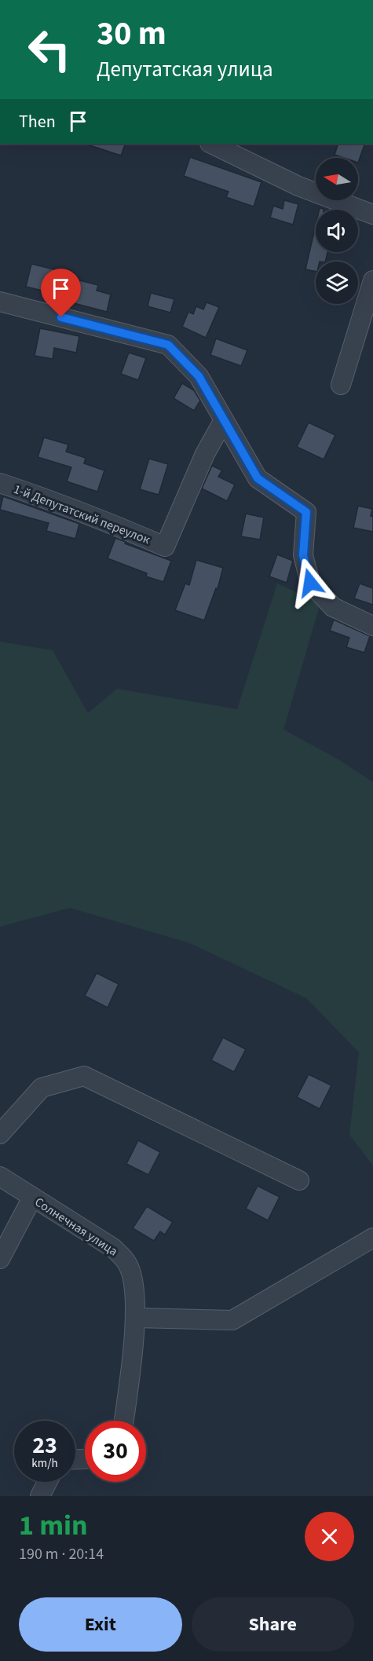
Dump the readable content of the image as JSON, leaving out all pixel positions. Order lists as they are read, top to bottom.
{
  "streets": {
    "street": ["1-й Депутатский переулок", "Солнечная улица"]
  },
  "north": "left",
  "page": {
    "turn": ["30 m", "Депутатская улица"],
    "then": "Then",
    "speed": "23 km/h",
    "limit": "30",
    "heading": ["1 min", "190 m · 20:14"],
    "buttons": ["Exit", "Share"]
  }
}
